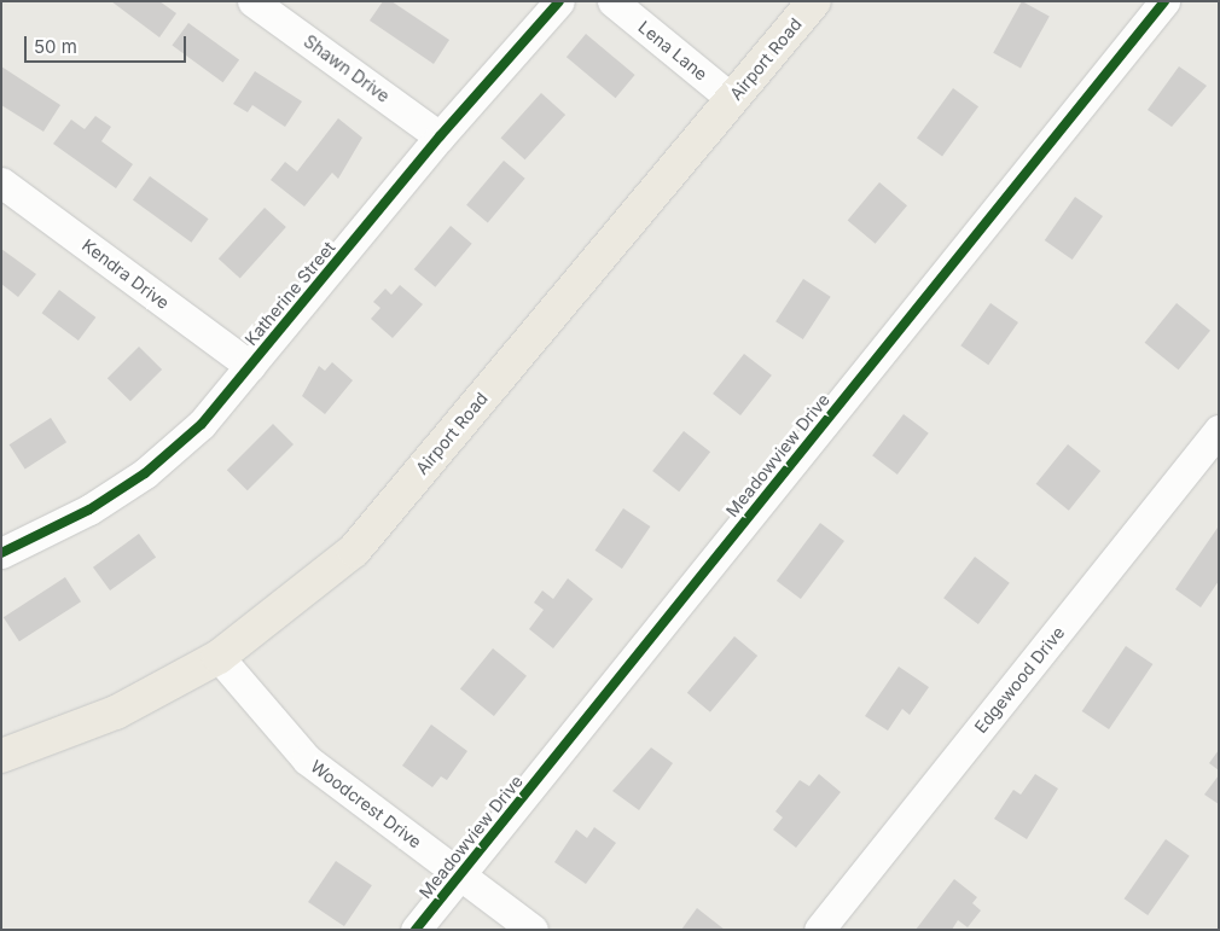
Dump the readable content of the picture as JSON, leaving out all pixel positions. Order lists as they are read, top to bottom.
{
  "streets": {
    "highway": ["Airport Road"],
    "street": [
      "Lena Lane",
      "Shawn Drive",
      "Kendra Drive",
      "Katherine Street",
      "Meadowview Drive",
      "Edgewood Drive",
      "Woodcrest Drive"
    ]
  },
  "crossings": [
    ["Lena Lane", "Airport Road"],
    ["Airport Road", "Woodcrest Drive"],
    ["Shawn Drive", "Katherine Street"],
    ["Kendra Drive", "Katherine Street"],
    ["Meadowview Drive", "Woodcrest Drive"]
  ],
  "scale_bar": "50 m"
}
